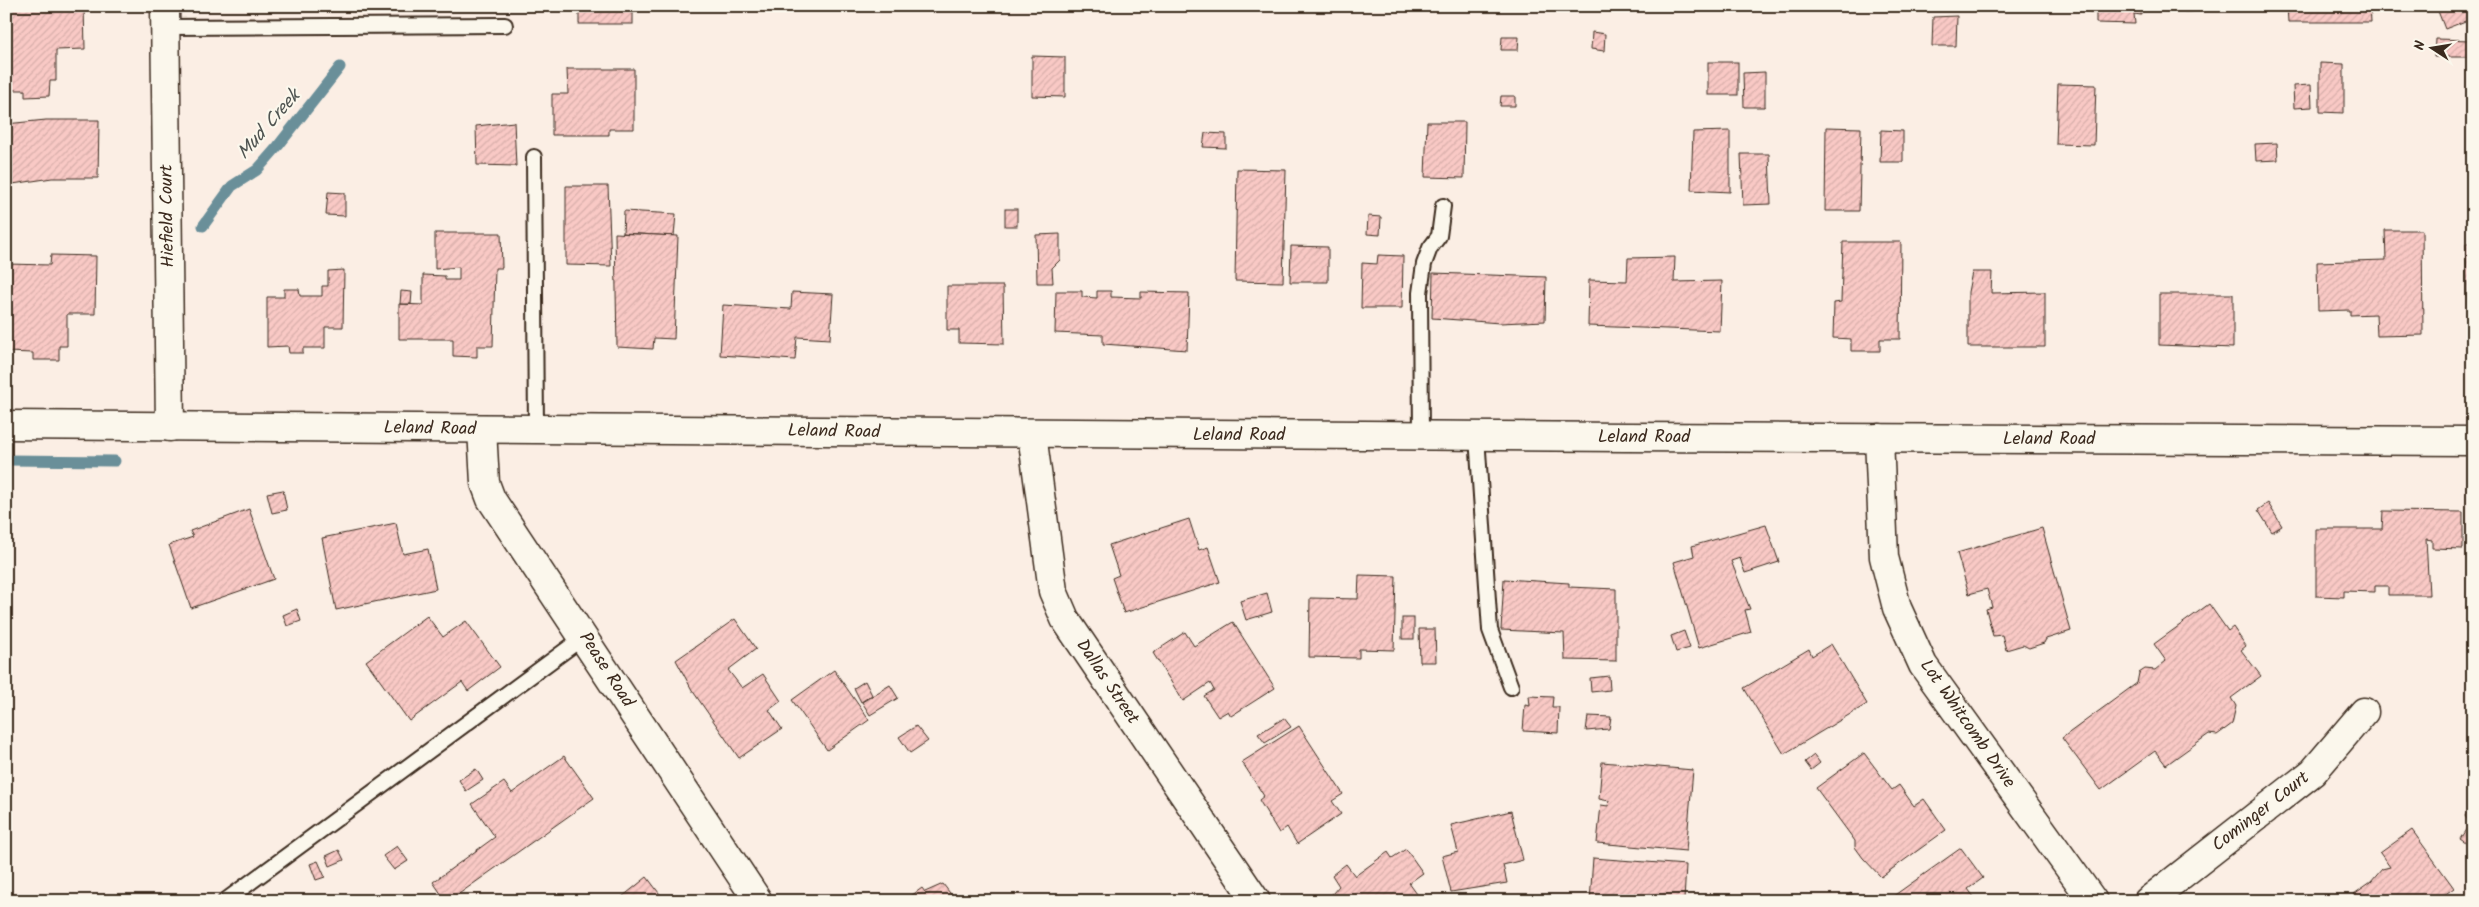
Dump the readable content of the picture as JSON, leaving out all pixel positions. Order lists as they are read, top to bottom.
{
  "streets": {
    "main road": [
      "Hiefield Court",
      "Leland Road",
      "Pease Road",
      "Dallas Street",
      "Lot Whitcomb Drive",
      "Cominger Court"
    ]
  },
  "crossings": [
    ["Hiefield Court", "Leland Road"],
    ["Leland Road", "Pease Road"],
    ["Leland Road", "Dallas Street"],
    ["Leland Road", "Lot Whitcomb Drive"]
  ],
  "water": ["Mud Creek"],
  "north": "left"
}
